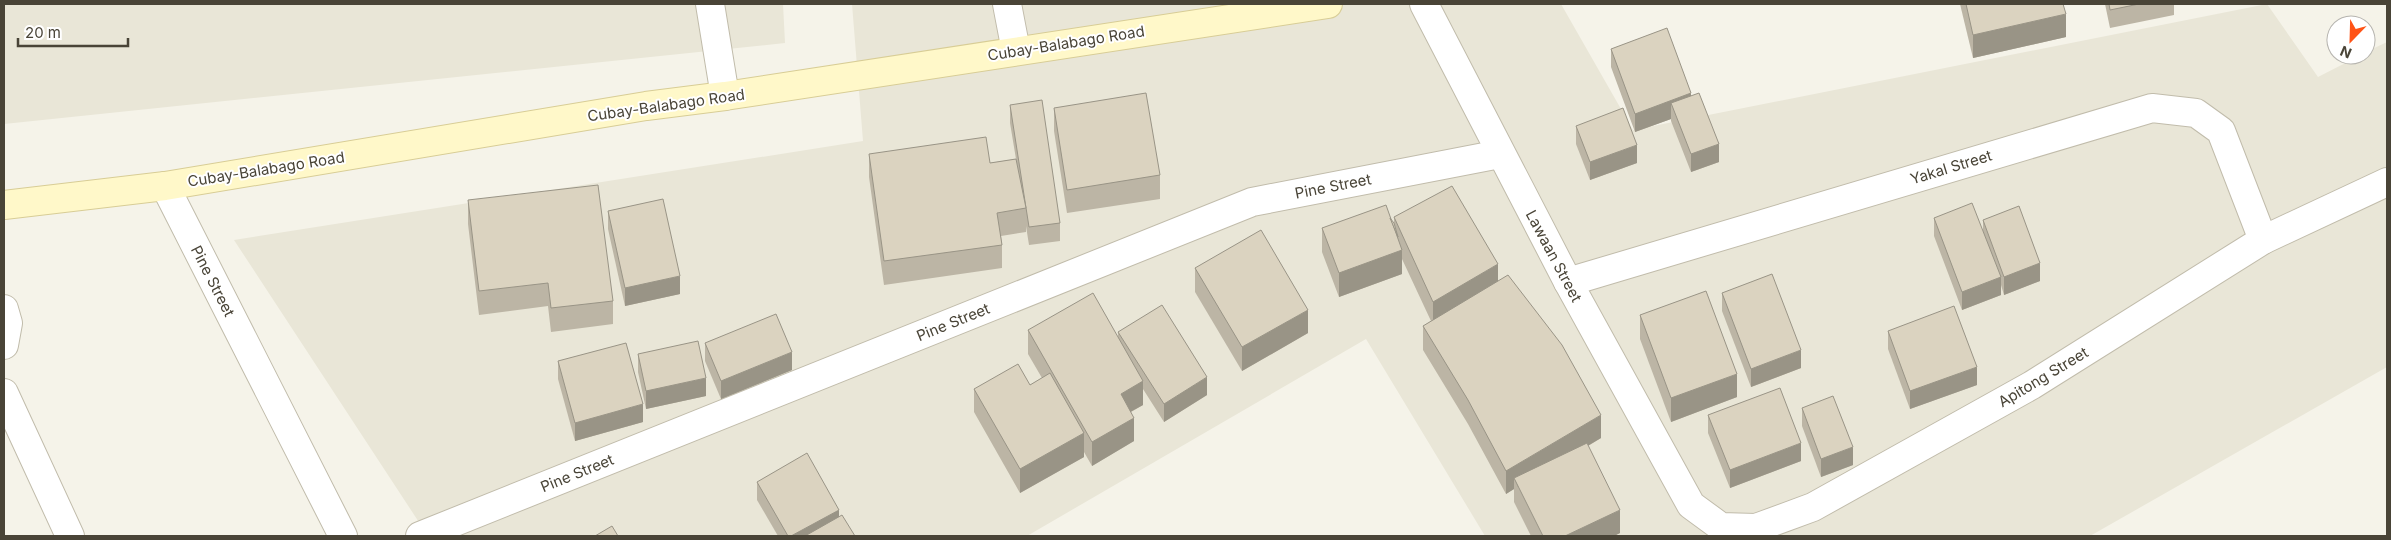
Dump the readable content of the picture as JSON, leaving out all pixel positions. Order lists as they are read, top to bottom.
{
  "streets": {
    "main road": ["Cubay-Balabago Road"],
    "street": [
      "Yakal Street",
      "Pine Street",
      "Lawaan Street",
      "Apitong Street"
    ]
  },
  "crossings": [
    ["Cubay-Balabago Road", "Pine Street"],
    ["Yakal Street", "Lawaan Street"],
    ["Yakal Street", "Apitong Street"],
    ["Pine Street", "Lawaan Street"],
    ["Lawaan Street", "Apitong Street"]
  ],
  "scale_bar": "20 m",
  "north": "bottom left"
}
